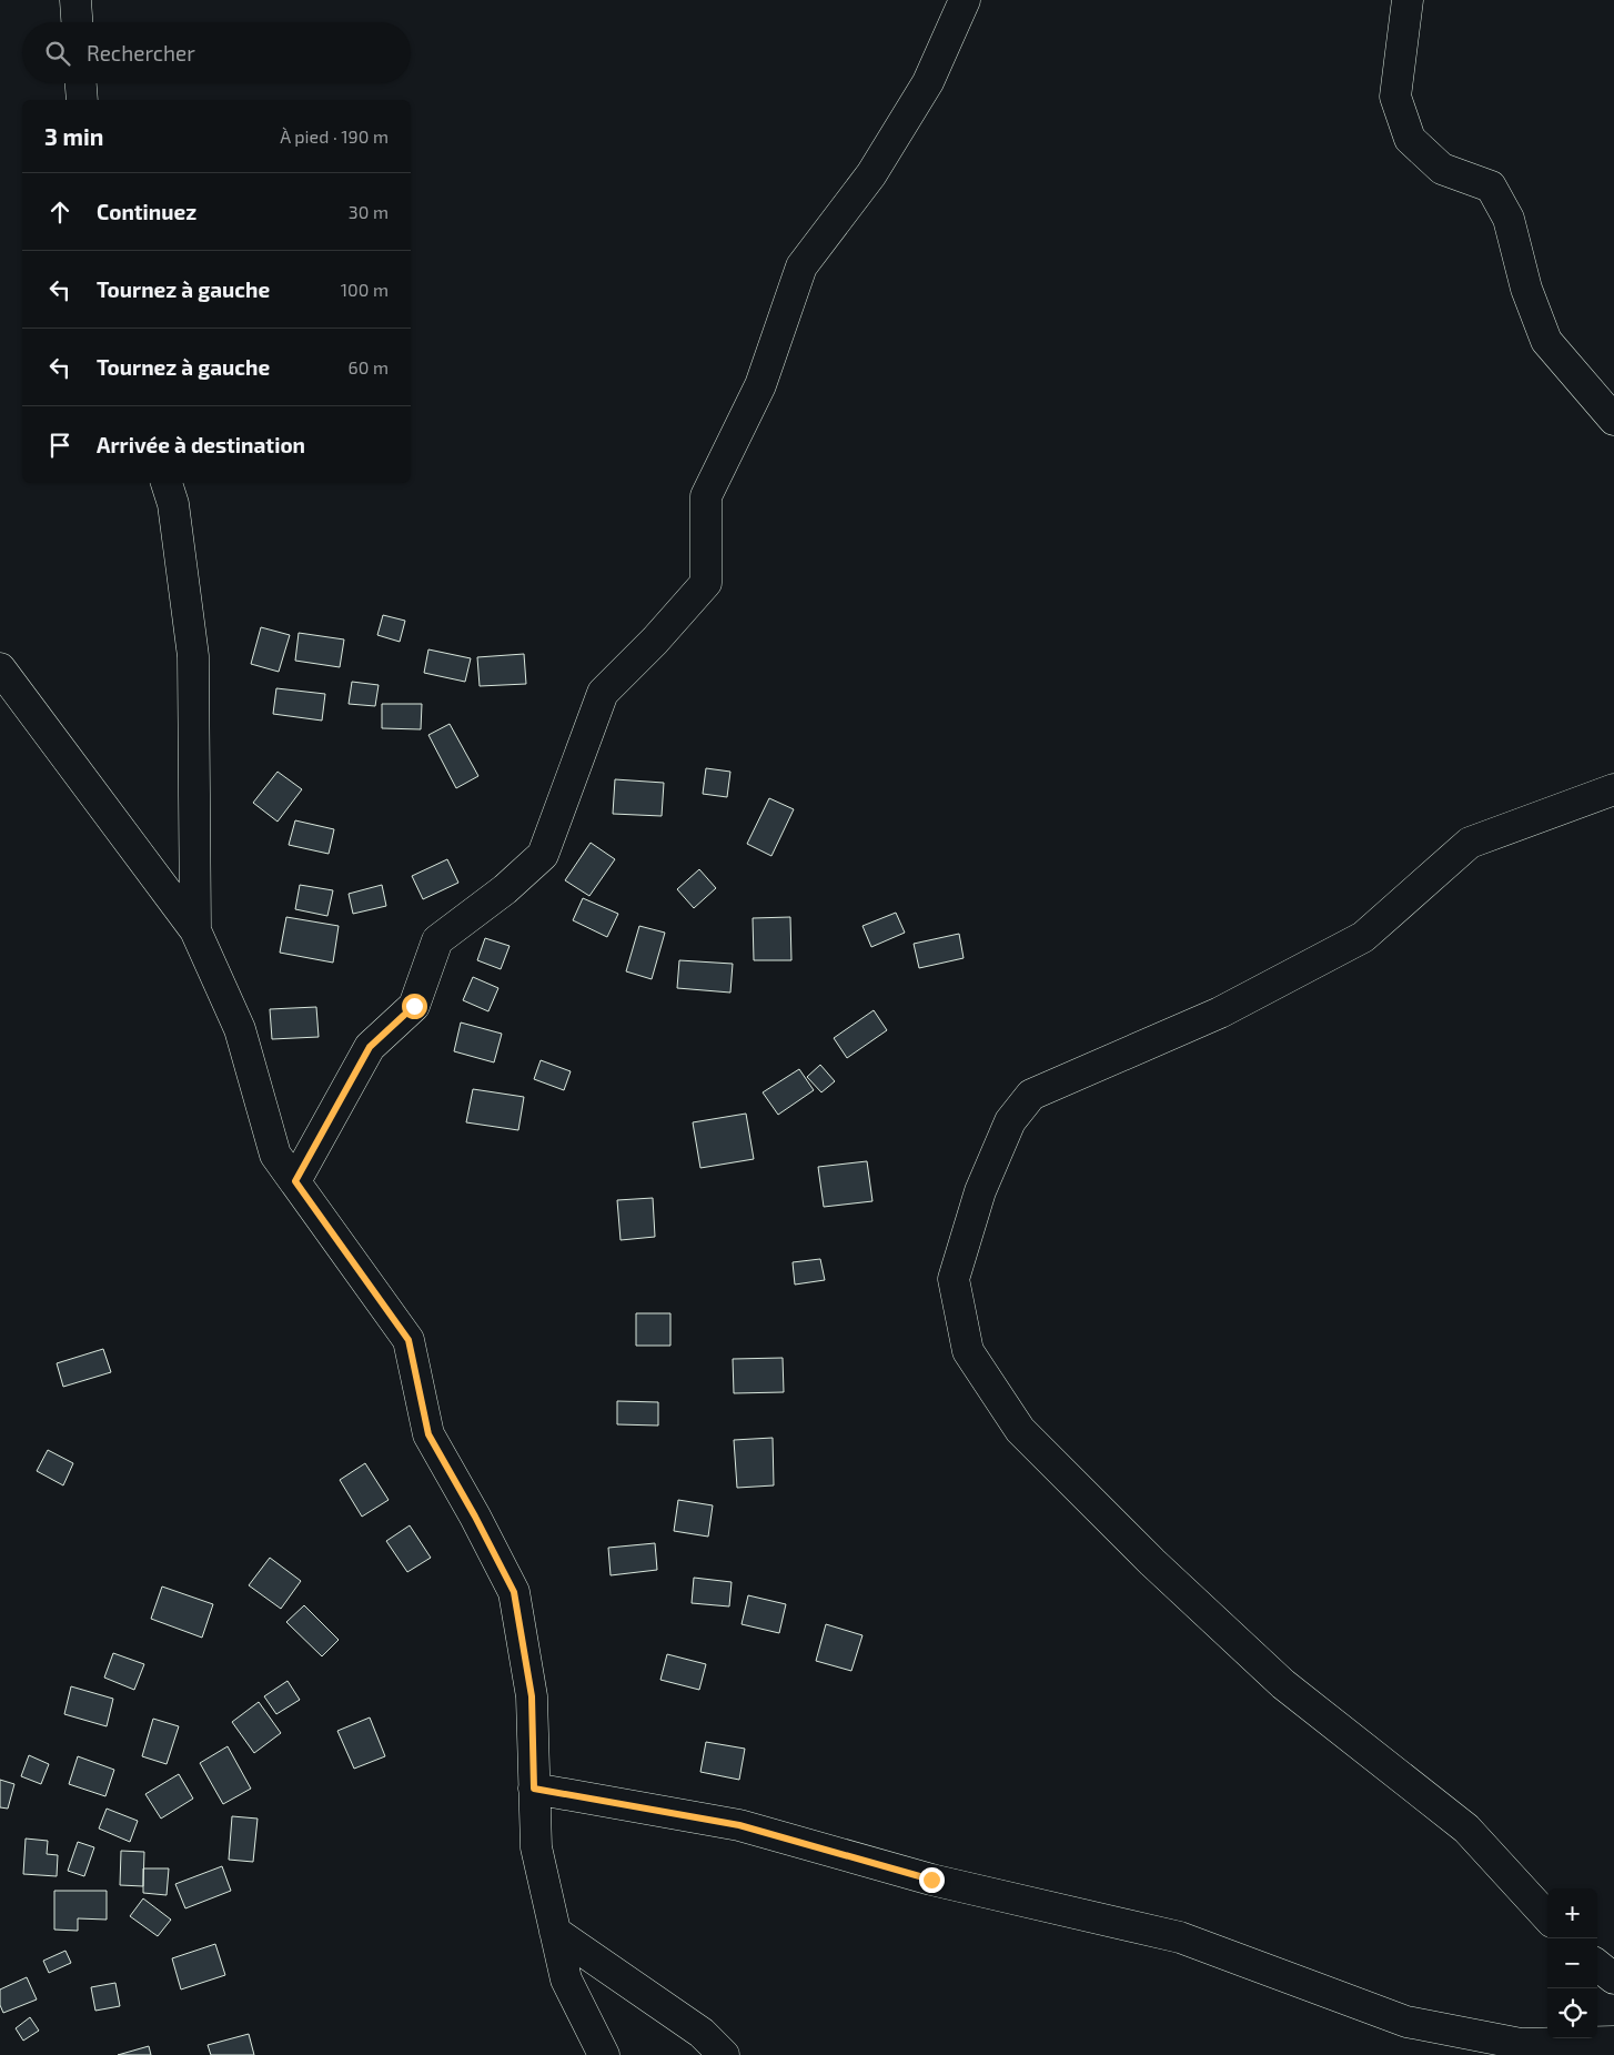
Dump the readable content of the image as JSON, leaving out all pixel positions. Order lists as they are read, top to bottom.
{
  "page": {
    "search": "Rechercher",
    "heading": ["3 min", "À pied · 190 m"],
    "list": [
      ["Continuez", "30 m"],
      ["Tournez à gauche", "100 m"],
      ["Tournez à gauche", "60 m"],
      "Arrivée à destination"
    ],
    "map_buttons": ["+", "−"]
  }
}
